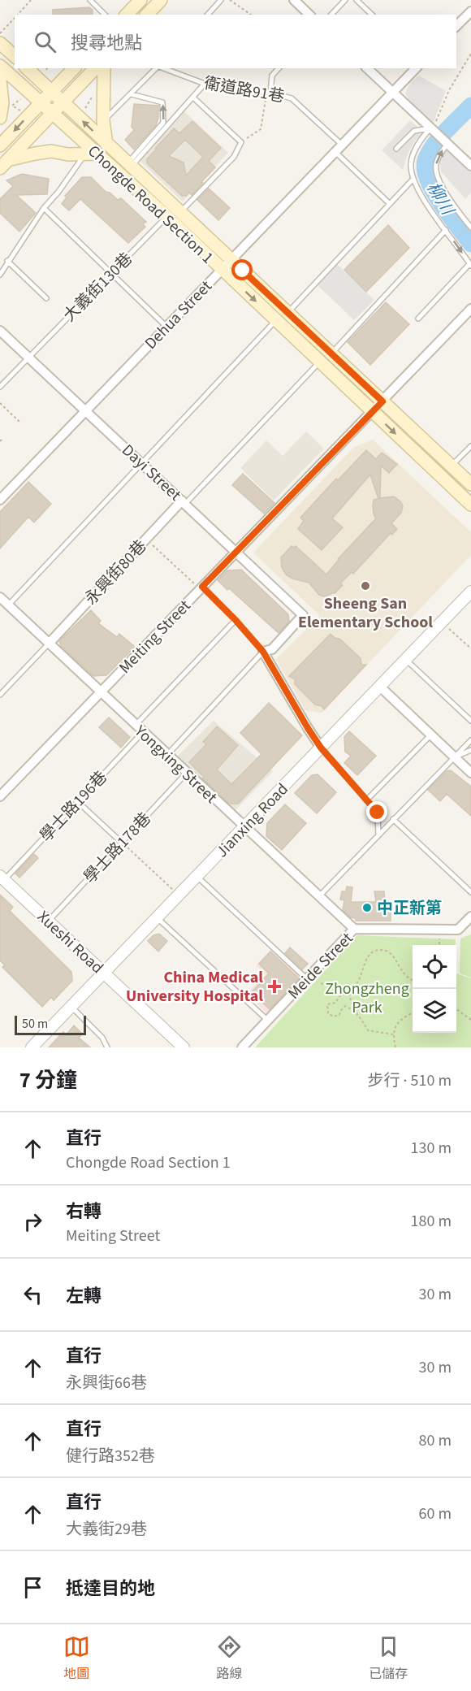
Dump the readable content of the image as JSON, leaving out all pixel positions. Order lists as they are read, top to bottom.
{
  "streets": {
    "main road": ["Chongde Road Section 1"],
    "street": [
      "Dehua Street",
      "Dayi Street",
      "永興街80巷",
      "Meiting Street",
      "Yongxing Street",
      "Jianxing Road",
      "Xueshi Road",
      "Meide Street"
    ],
    "lane": [
      "衛道路91巷",
      "大義街130巷",
      "學士路196巷",
      "學士路178巷"
    ]
  },
  "crossings": [
    ["衛道路91巷", "Dehua Street"],
    ["Chongde Road Section 1", "大義街130巷"],
    ["Chongde Road Section 1", "Dehua Street"],
    ["Chongde Road Section 1", "Meiting Street"],
    ["大義街130巷", "Dayi Street"],
    ["Dehua Street", "Dayi Street"],
    ["Dayi Street", "永興街80巷"],
    ["Dayi Street", "Meiting Street"],
    ["永興街80巷", "Yongxing Street"],
    ["Meiting Street", "Yongxing Street"],
    ["Yongxing Street", "學士路196巷"],
    ["Yongxing Street", "Jianxing Road"],
    ["Yongxing Street", "學士路178巷"],
    ["Yongxing Street", "Meide Street"],
    ["學士路196巷", "Xueshi Road"],
    ["Jianxing Road", "Xueshi Road"],
    ["學士路178巷", "Xueshi Road"]
  ],
  "water": ["柳川"],
  "parks": ["Zhongzheng Park"],
  "places": {
    "other": ["Sheeng San Elementary School", "中正新第"],
    "health": ["China Medical University Hospital"]
  },
  "scale_bar": "50 m",
  "page": {
    "search": "搜尋地點",
    "scale": "50 m",
    "heading": ["7 分鐘", "步行 · 510 m"],
    "list": [
      ["直行", "Chongde Road Section 1", "130 m"],
      ["右轉", "Meiting Street", "180 m"],
      ["左轉", "30 m"],
      ["直行", "永興街66巷", "30 m"],
      ["直行", "健行路352巷", "80 m"],
      ["直行", "大義街29巷", "60 m"],
      "抵達目的地"
    ],
    "nav": ["地圖", "路線", "已儲存"]
  }
}
